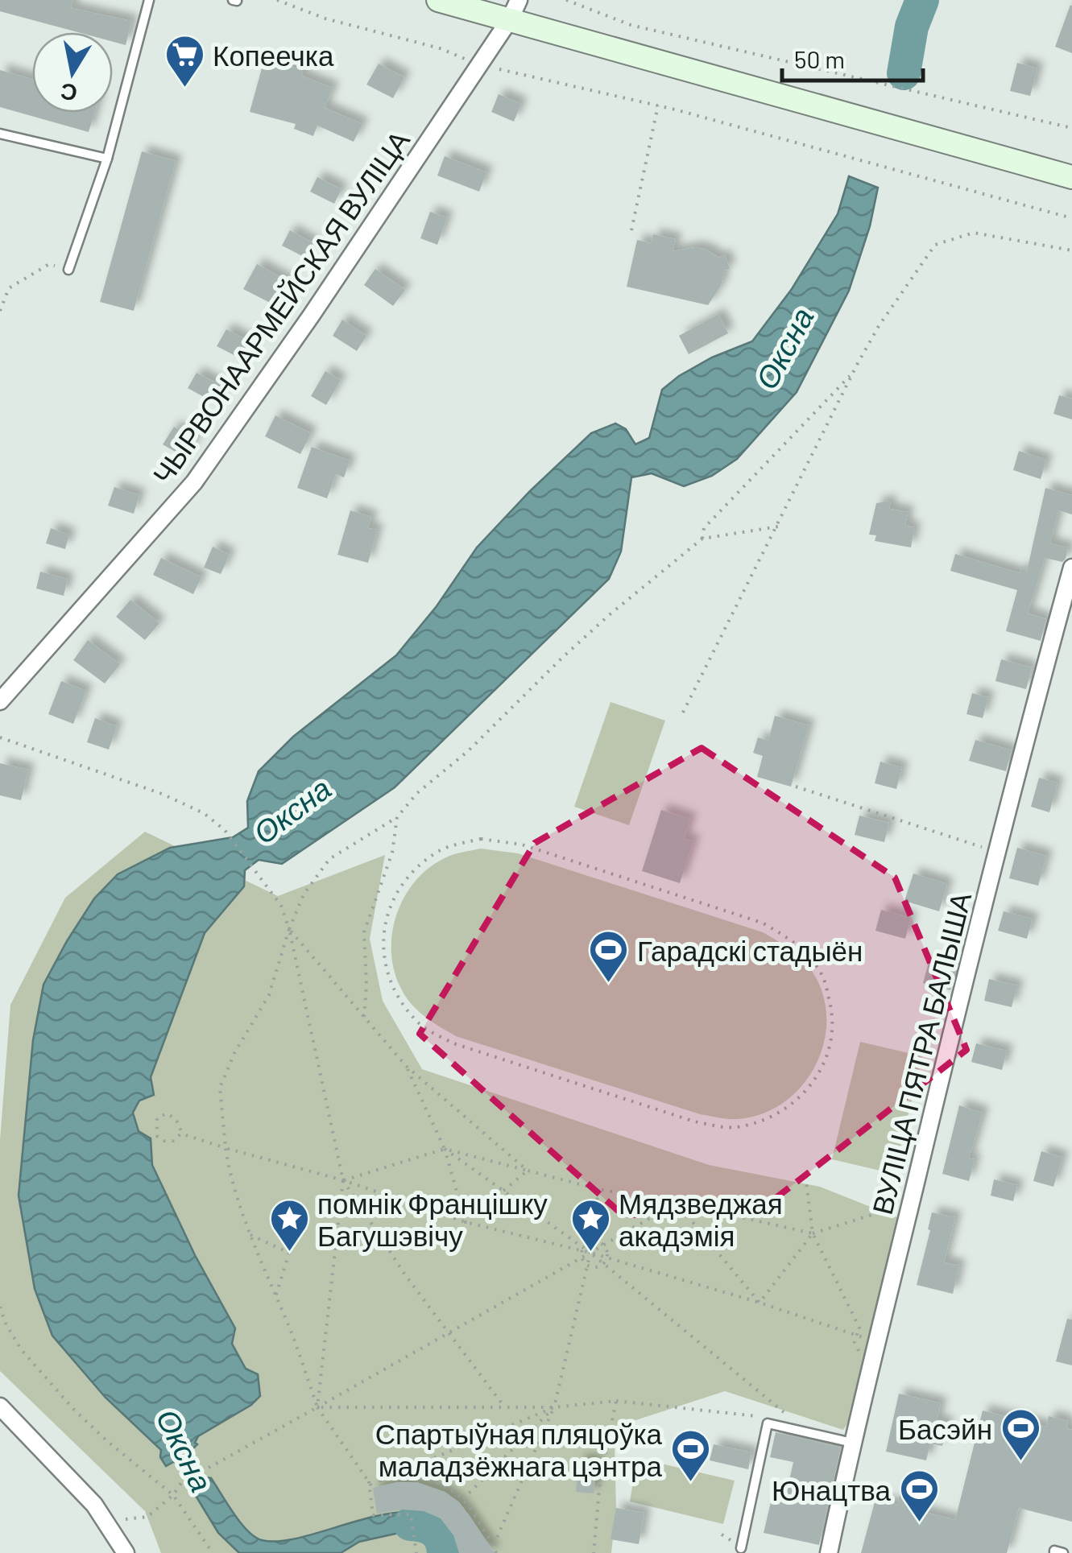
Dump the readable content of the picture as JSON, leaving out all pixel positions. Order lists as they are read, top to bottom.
{
  "streets": {
    "street": ["ЧЫРВОНААРМЕЙСКАЯ ВУЛІЦА", "ВУЛІЦА ПЯТРА БАЛЫША"]
  },
  "water": ["Оксна"],
  "places": {
    "supermarket": ["Копеечка"],
    "sports": [
      "Гарадскі стадыён",
      "Басэйн",
      "Спартыўная пляцоўка маладзёжнага цэнтра",
      "Юнацтва"
    ],
    "place": ["помнік Францішку Багушэвічу", "Мядзведжая акадэмія"]
  },
  "scale_bar": "50 m",
  "north": "bottom"
}
